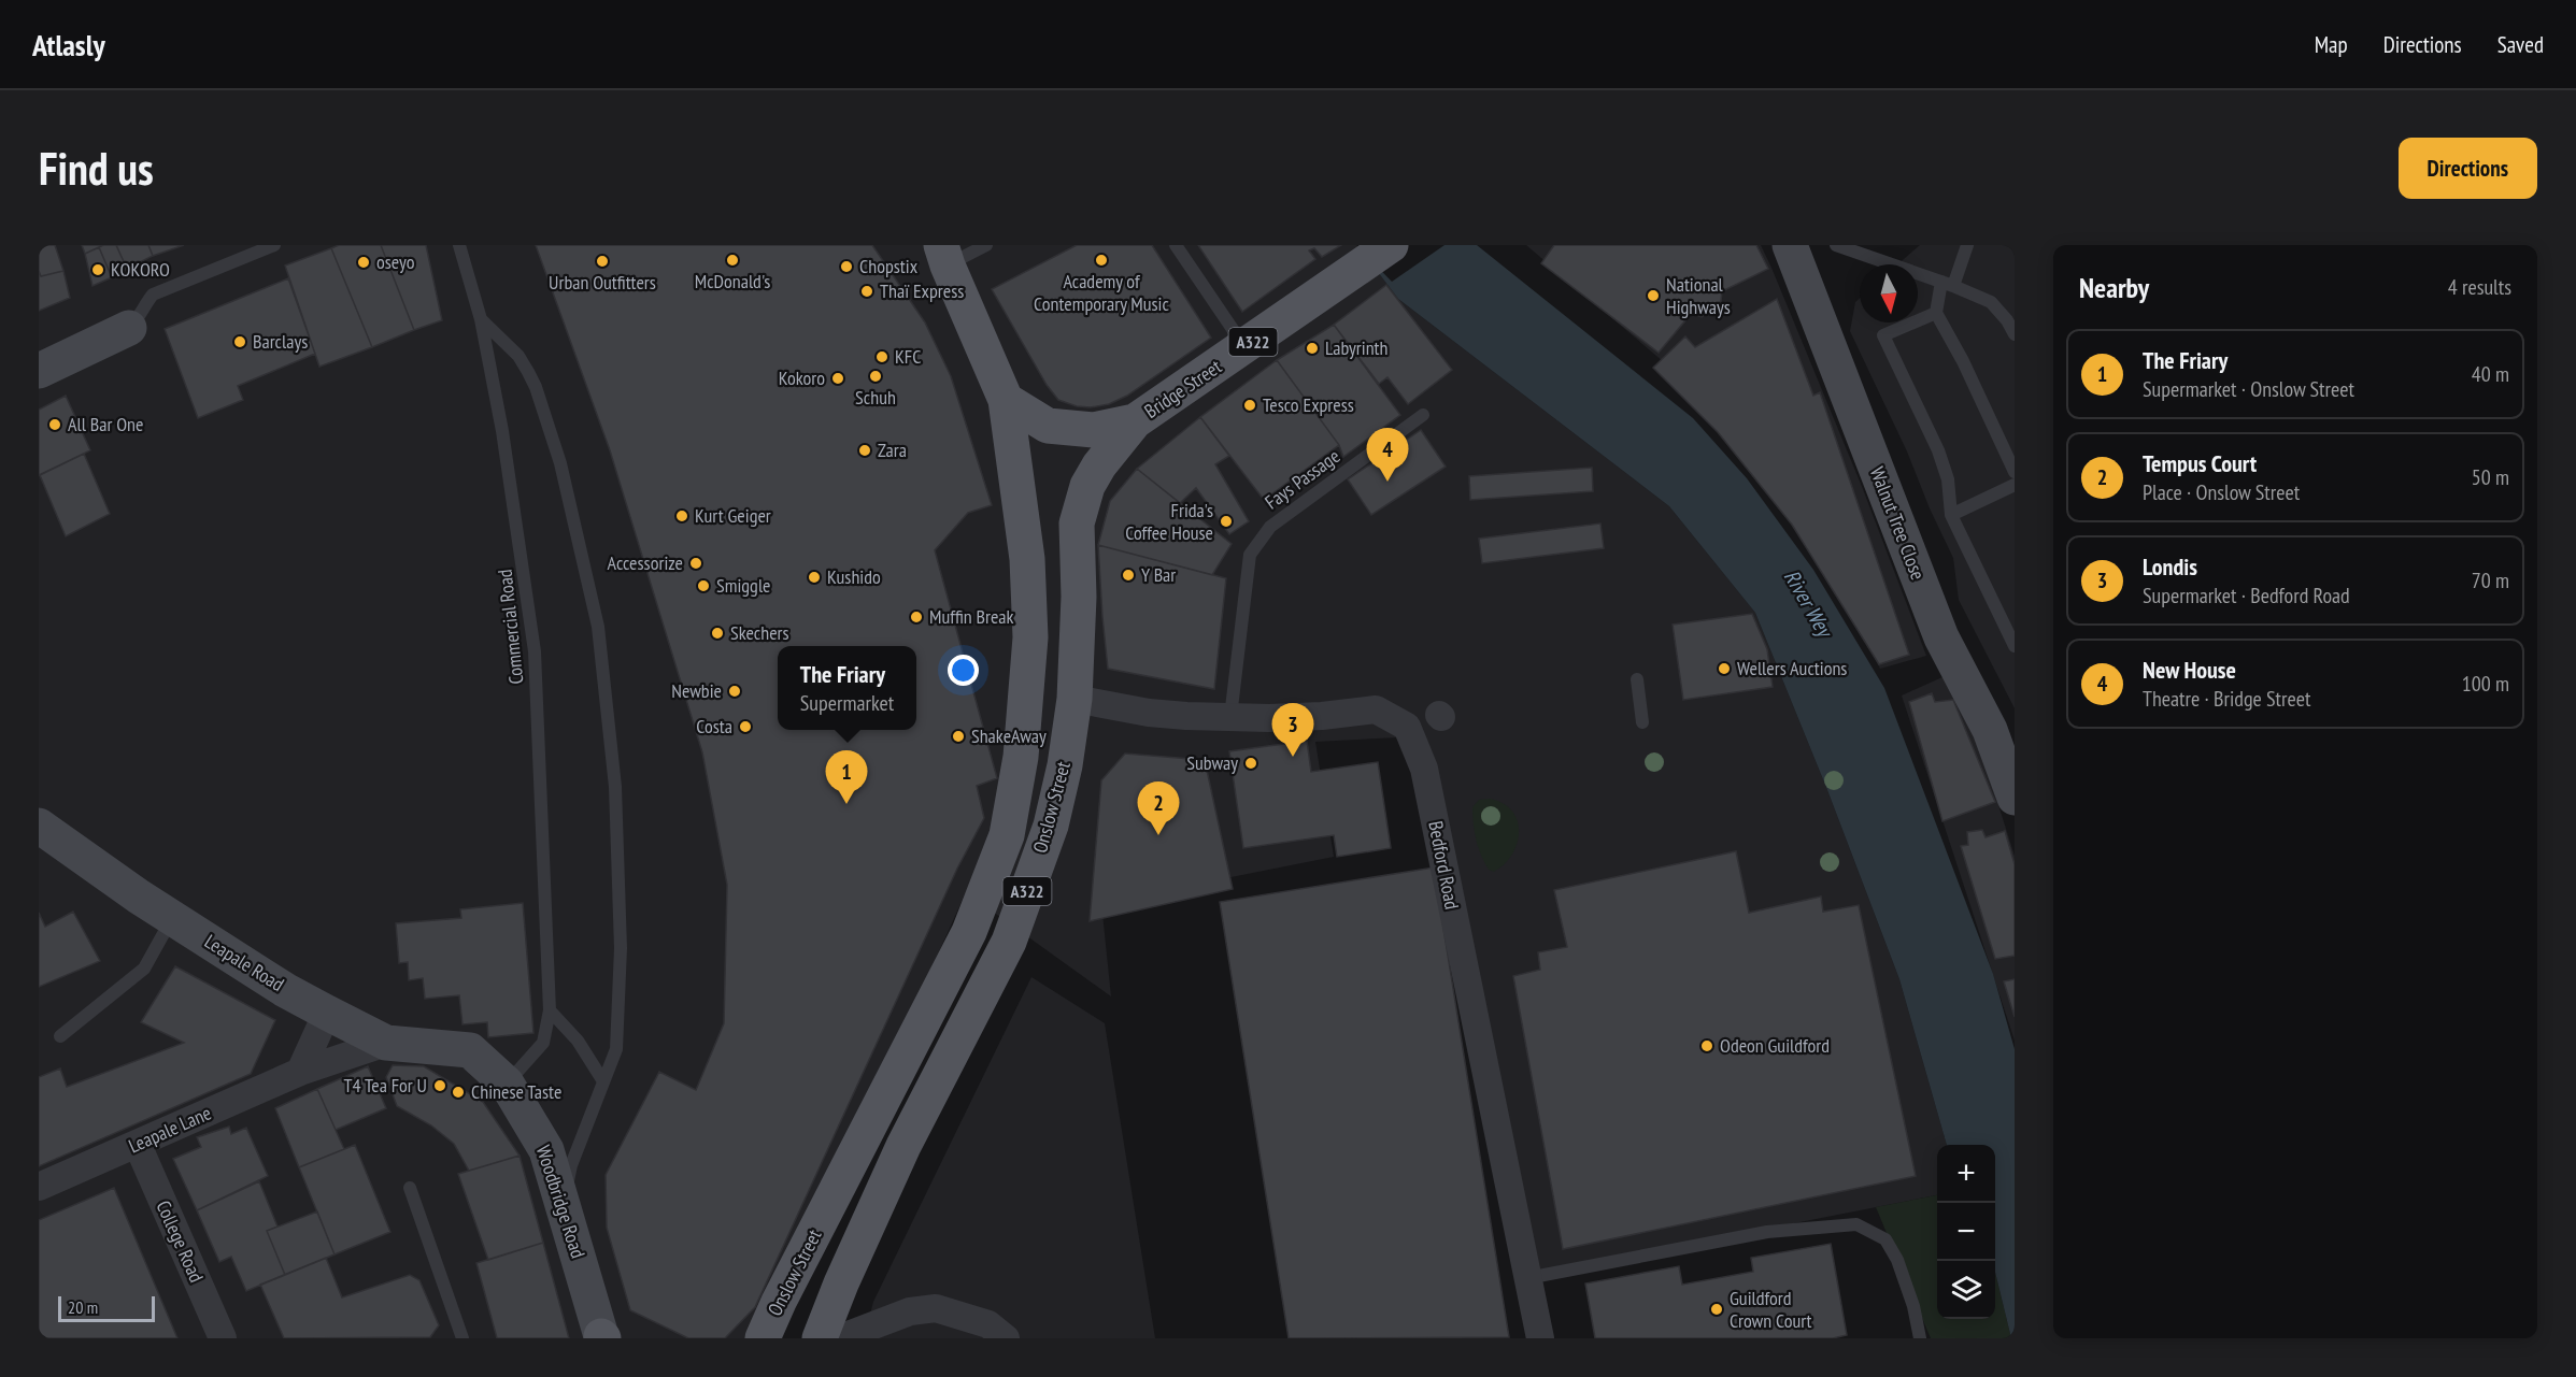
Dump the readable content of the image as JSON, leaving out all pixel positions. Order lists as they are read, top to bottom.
{
  "streets": {
    "main road": ["A322", "Bridge Street", "Onslow Street"],
    "street": [
      "Walnut Tree Close",
      "Bedford Road",
      "Leapale Road",
      "Leapale Lane",
      "Woodbridge Road",
      "College Road"
    ],
    "lane": ["Fays Passage", "Commercial Road"]
  },
  "crossings": [
    ["A322", "Bridge Street"],
    ["A322", "Onslow Street"],
    ["Bridge Street", "Onslow Street"],
    ["Fays Passage", "Bedford Road"],
    ["Commercial Road", "Woodbridge Road"],
    ["Onslow Street", "Bedford Road"],
    ["Leapale Road", "Leapale Lane"],
    ["Leapale Road", "Woodbridge Road"],
    ["Leapale Lane", "College Road"]
  ],
  "water": ["River Wey"],
  "places": [
    "McDonald's",
    "Academy of Contemporary Music",
    "Urban Outfitters",
    "oseyo",
    "Chopstix",
    "KOKORO",
    "Thaï Express",
    "National Highways",
    "Barclays",
    "Labyrinth",
    "KFC",
    "Schuh",
    "Kokoro",
    "Tesco Express",
    "All Bar One",
    "Zara",
    "Kurt Geiger",
    "Frida's Coffee House",
    "Accessorize",
    "Y Bar",
    "Kushido",
    "Smiggle",
    "Muffin Break",
    "Skechers",
    "Wellers Auctions",
    "Newbie",
    "Costa",
    "ShakeAway",
    "Subway",
    "Odeon Guildford",
    "T4 Tea For U",
    "Chinese Taste",
    "Guildford Crown Court"
  ],
  "scale_bar": "20 m",
  "north": "bottom",
  "page": {
    "header": "Atlasly",
    "nav": ["Map", "Directions", "Saved"],
    "buttons": "Directions",
    "title": "Find us",
    "heading": ["Nearby", "4 results"],
    "list": [
      {
        "mark": "1",
        "name": "The Friary",
        "note": "Supermarket · Onslow Street",
        "value": "40 m"
      },
      {
        "mark": "2",
        "name": "Tempus Court",
        "note": "Place · Onslow Street",
        "value": "50 m"
      },
      {
        "mark": "3",
        "name": "Londis",
        "note": "Supermarket · Bedford Road",
        "value": "70 m"
      },
      {
        "mark": "4",
        "name": "New House",
        "note": "Theatre · Bridge Street",
        "value": "100 m"
      }
    ],
    "pins": [
      "4",
      "3",
      "1",
      "2"
    ],
    "popup": ["The Friary", "Supermarket"],
    "map_buttons": ["+", "−"],
    "scale": "20 m"
  }
}
